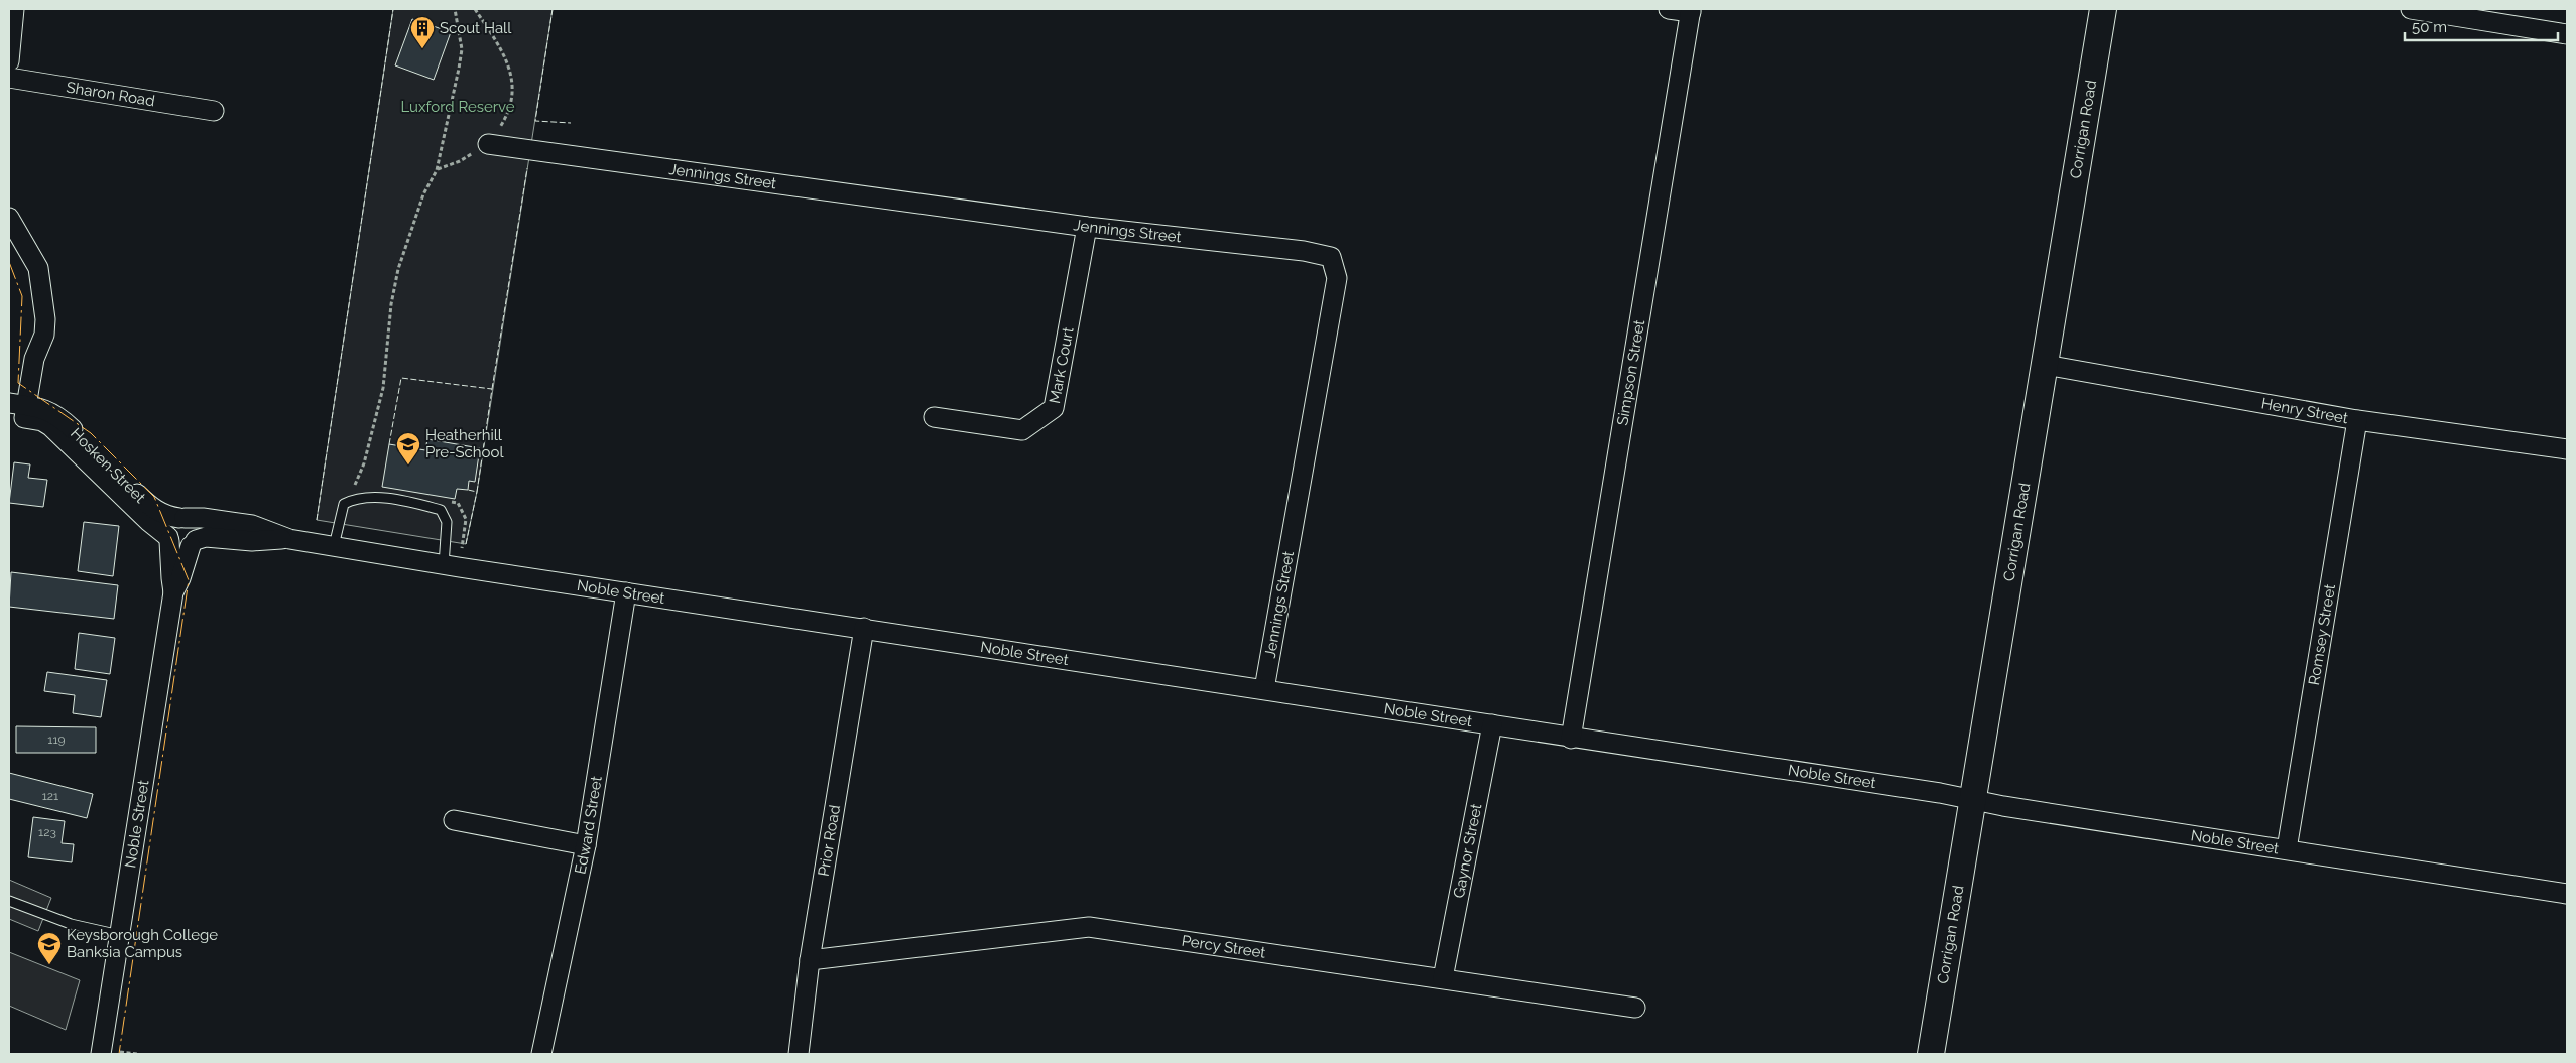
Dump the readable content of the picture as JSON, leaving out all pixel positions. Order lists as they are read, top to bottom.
{
  "streets": {
    "main road": ["Corrigan Road"],
    "street": [
      "Sharon Road",
      "Jennings Street",
      "Mark Court",
      "Simpson Street",
      "Henry Street",
      "Hosken Street",
      "Noble Street",
      "Romsey Street",
      "Edward Street",
      "Prior Road",
      "Gaynor Street",
      "Percy Street"
    ]
  },
  "crossings": [
    ["Corrigan Road", "Henry Street"],
    ["Corrigan Road", "Noble Street"],
    ["Jennings Street", "Mark Court"],
    ["Jennings Street", "Noble Street"],
    ["Simpson Street", "Noble Street"],
    ["Henry Street", "Romsey Street"],
    ["Hosken Street", "Noble Street"],
    ["Noble Street", "Romsey Street"],
    ["Noble Street", "Edward Street"],
    ["Noble Street", "Prior Road"],
    ["Noble Street", "Gaynor Street"],
    ["Prior Road", "Percy Street"],
    ["Gaynor Street", "Percy Street"]
  ],
  "parks": ["Luxford Reserve"],
  "places": {
    "building": ["Scout Hall"],
    "school or university": ["Heatherhill Pre-School", "Keysborough College Banksia Campus"]
  },
  "house_numbers": ["119", "121", "123"],
  "scale_bar": "50 m"
}
